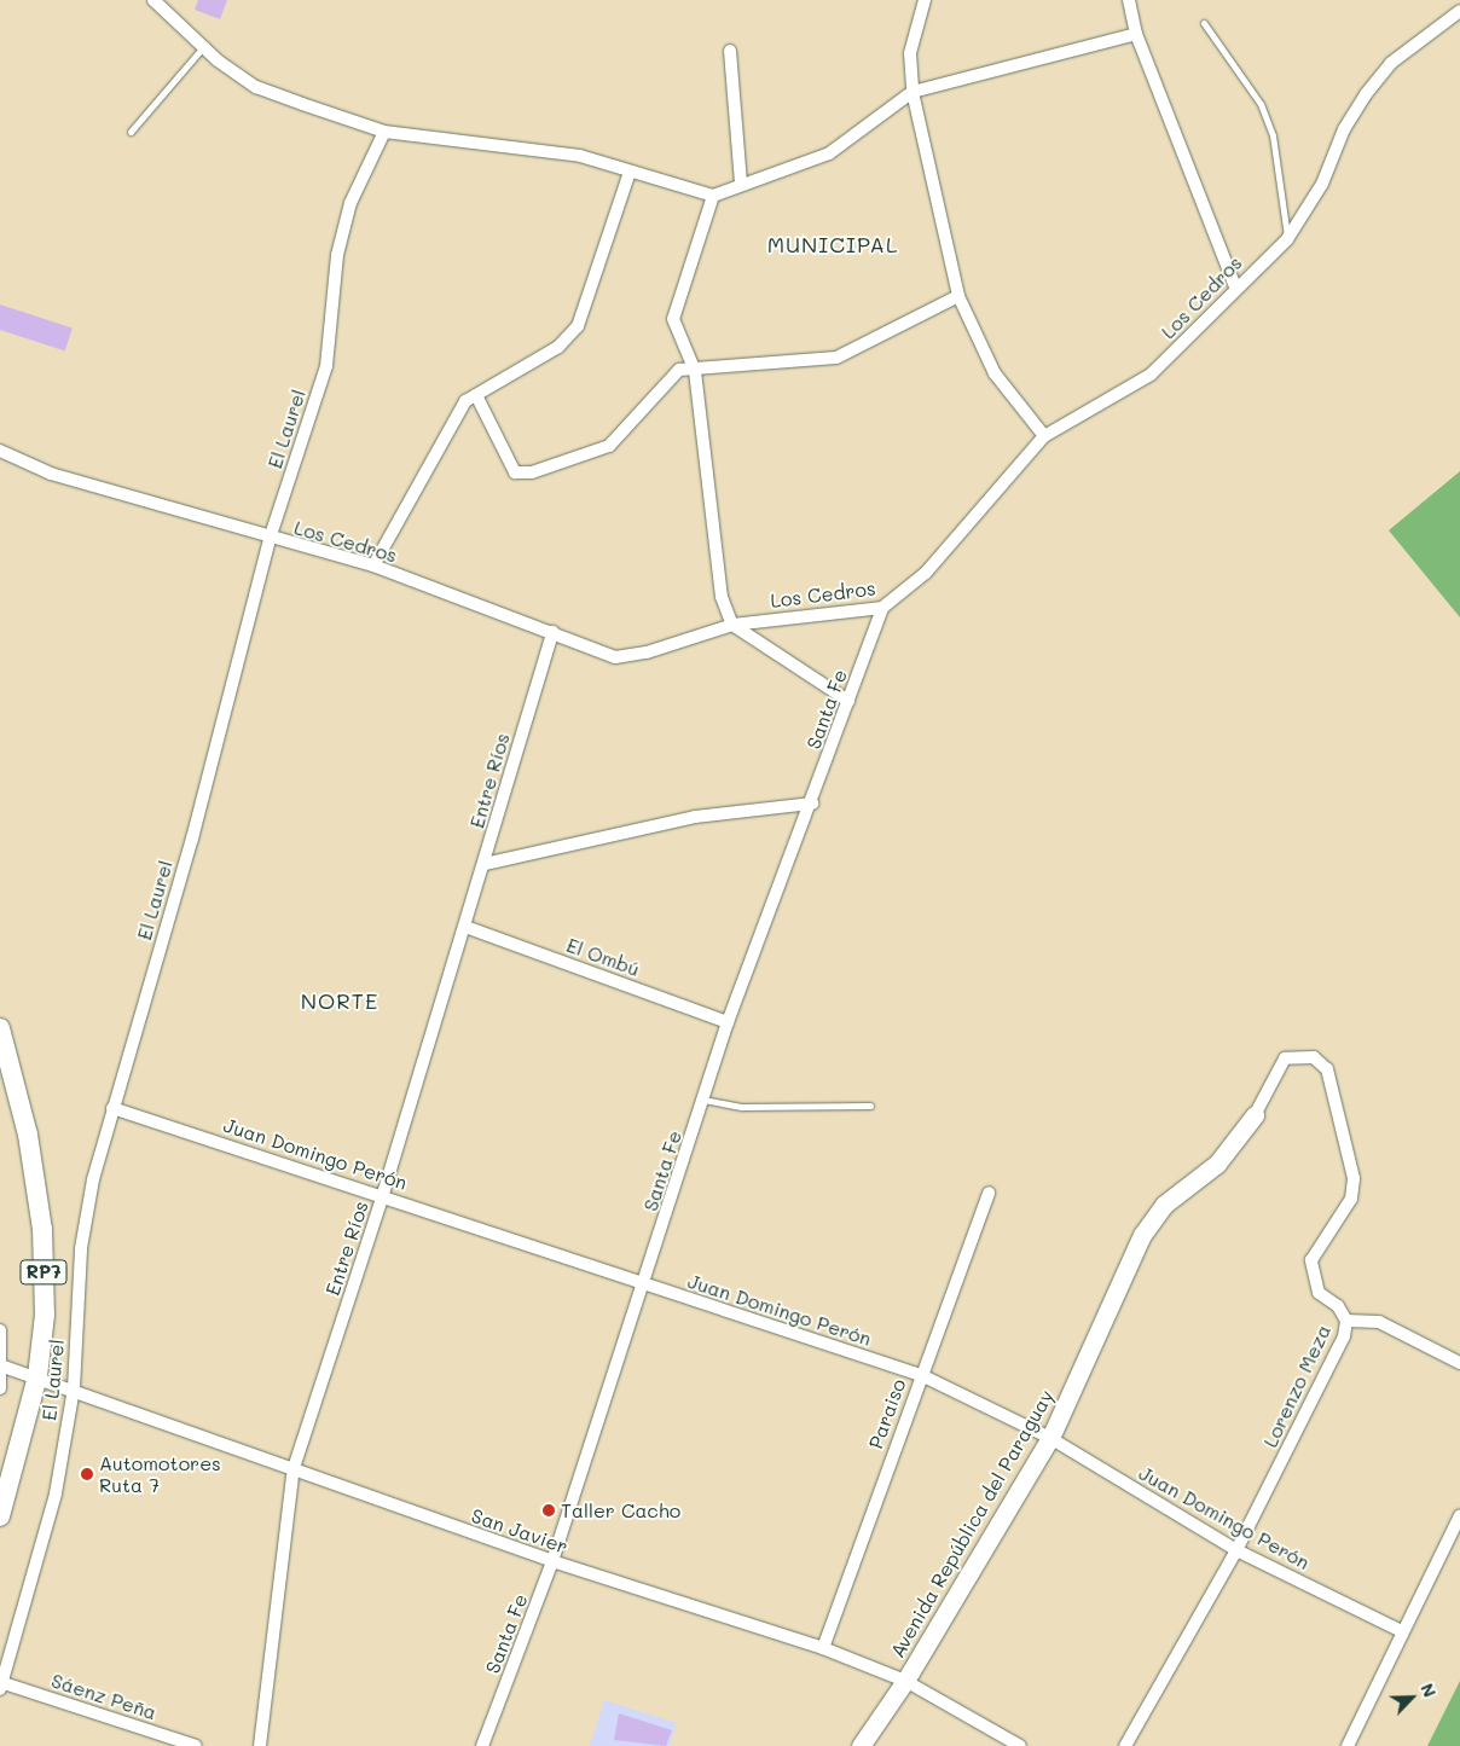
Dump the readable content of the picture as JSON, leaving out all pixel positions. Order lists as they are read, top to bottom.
{
  "streets": {
    "main road": ["RP7", "Avenida República del Paraguay"],
    "street": [
      "Los Cedros",
      "El Laurel",
      "Santa Fe",
      "Entre Ríos",
      "El Ombú",
      "Juan Domingo Perón",
      "Lorenzo Meza",
      "Paraiso",
      "San Javier",
      "Sáenz Peña"
    ]
  },
  "crossings": [
    ["Los Cedros", "El Laurel"],
    ["Los Cedros", "Santa Fe"],
    ["Los Cedros", "Entre Ríos"],
    ["El Laurel", "Juan Domingo Perón"],
    ["El Laurel", "San Javier"],
    ["El Laurel", "Sáenz Peña"],
    ["Santa Fe", "El Ombú"],
    ["Santa Fe", "Juan Domingo Perón"],
    ["Santa Fe", "San Javier"],
    ["Entre Ríos", "El Ombú"],
    ["Entre Ríos", "Juan Domingo Perón"],
    ["Entre Ríos", "San Javier"],
    ["Juan Domingo Perón", "Lorenzo Meza"],
    ["Juan Domingo Perón", "Paraiso"],
    ["Juan Domingo Perón", "Avenida República del Paraguay"],
    ["RP7", "San Javier"],
    ["Lorenzo Meza", "Avenida República del Paraguay"],
    ["Paraiso", "San Javier"],
    ["Avenida República del Paraguay", "San Javier"]
  ],
  "districts": ["MUNICIPAL", "NORTE"],
  "places": ["Automotores Ruta 7", "Taller Cacho"],
  "north": "top right"
}
